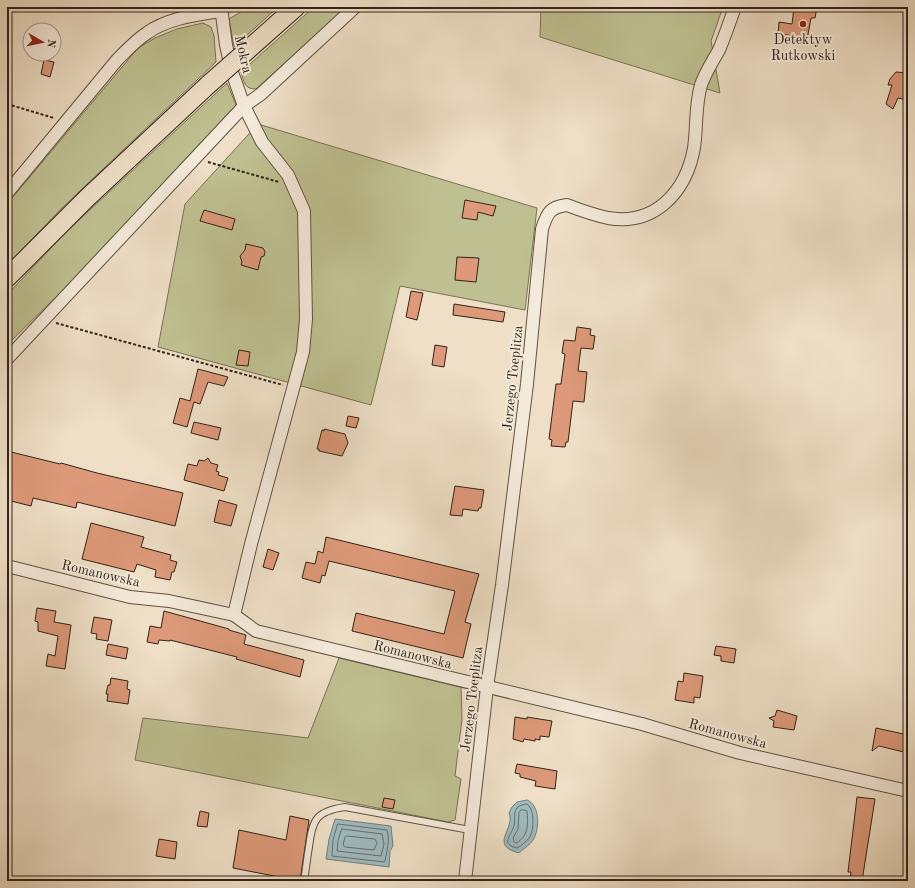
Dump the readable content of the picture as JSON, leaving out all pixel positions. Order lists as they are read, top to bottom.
{
  "streets": {
    "street": ["Mokra", "Jerzego Toeplitza", "Romanowska"]
  },
  "crossings": [
    ["Mokra", "Romanowska"],
    ["Jerzego Toeplitza", "Romanowska"]
  ],
  "places": ["Detektyw Rutkowski"],
  "north": "right"
}
